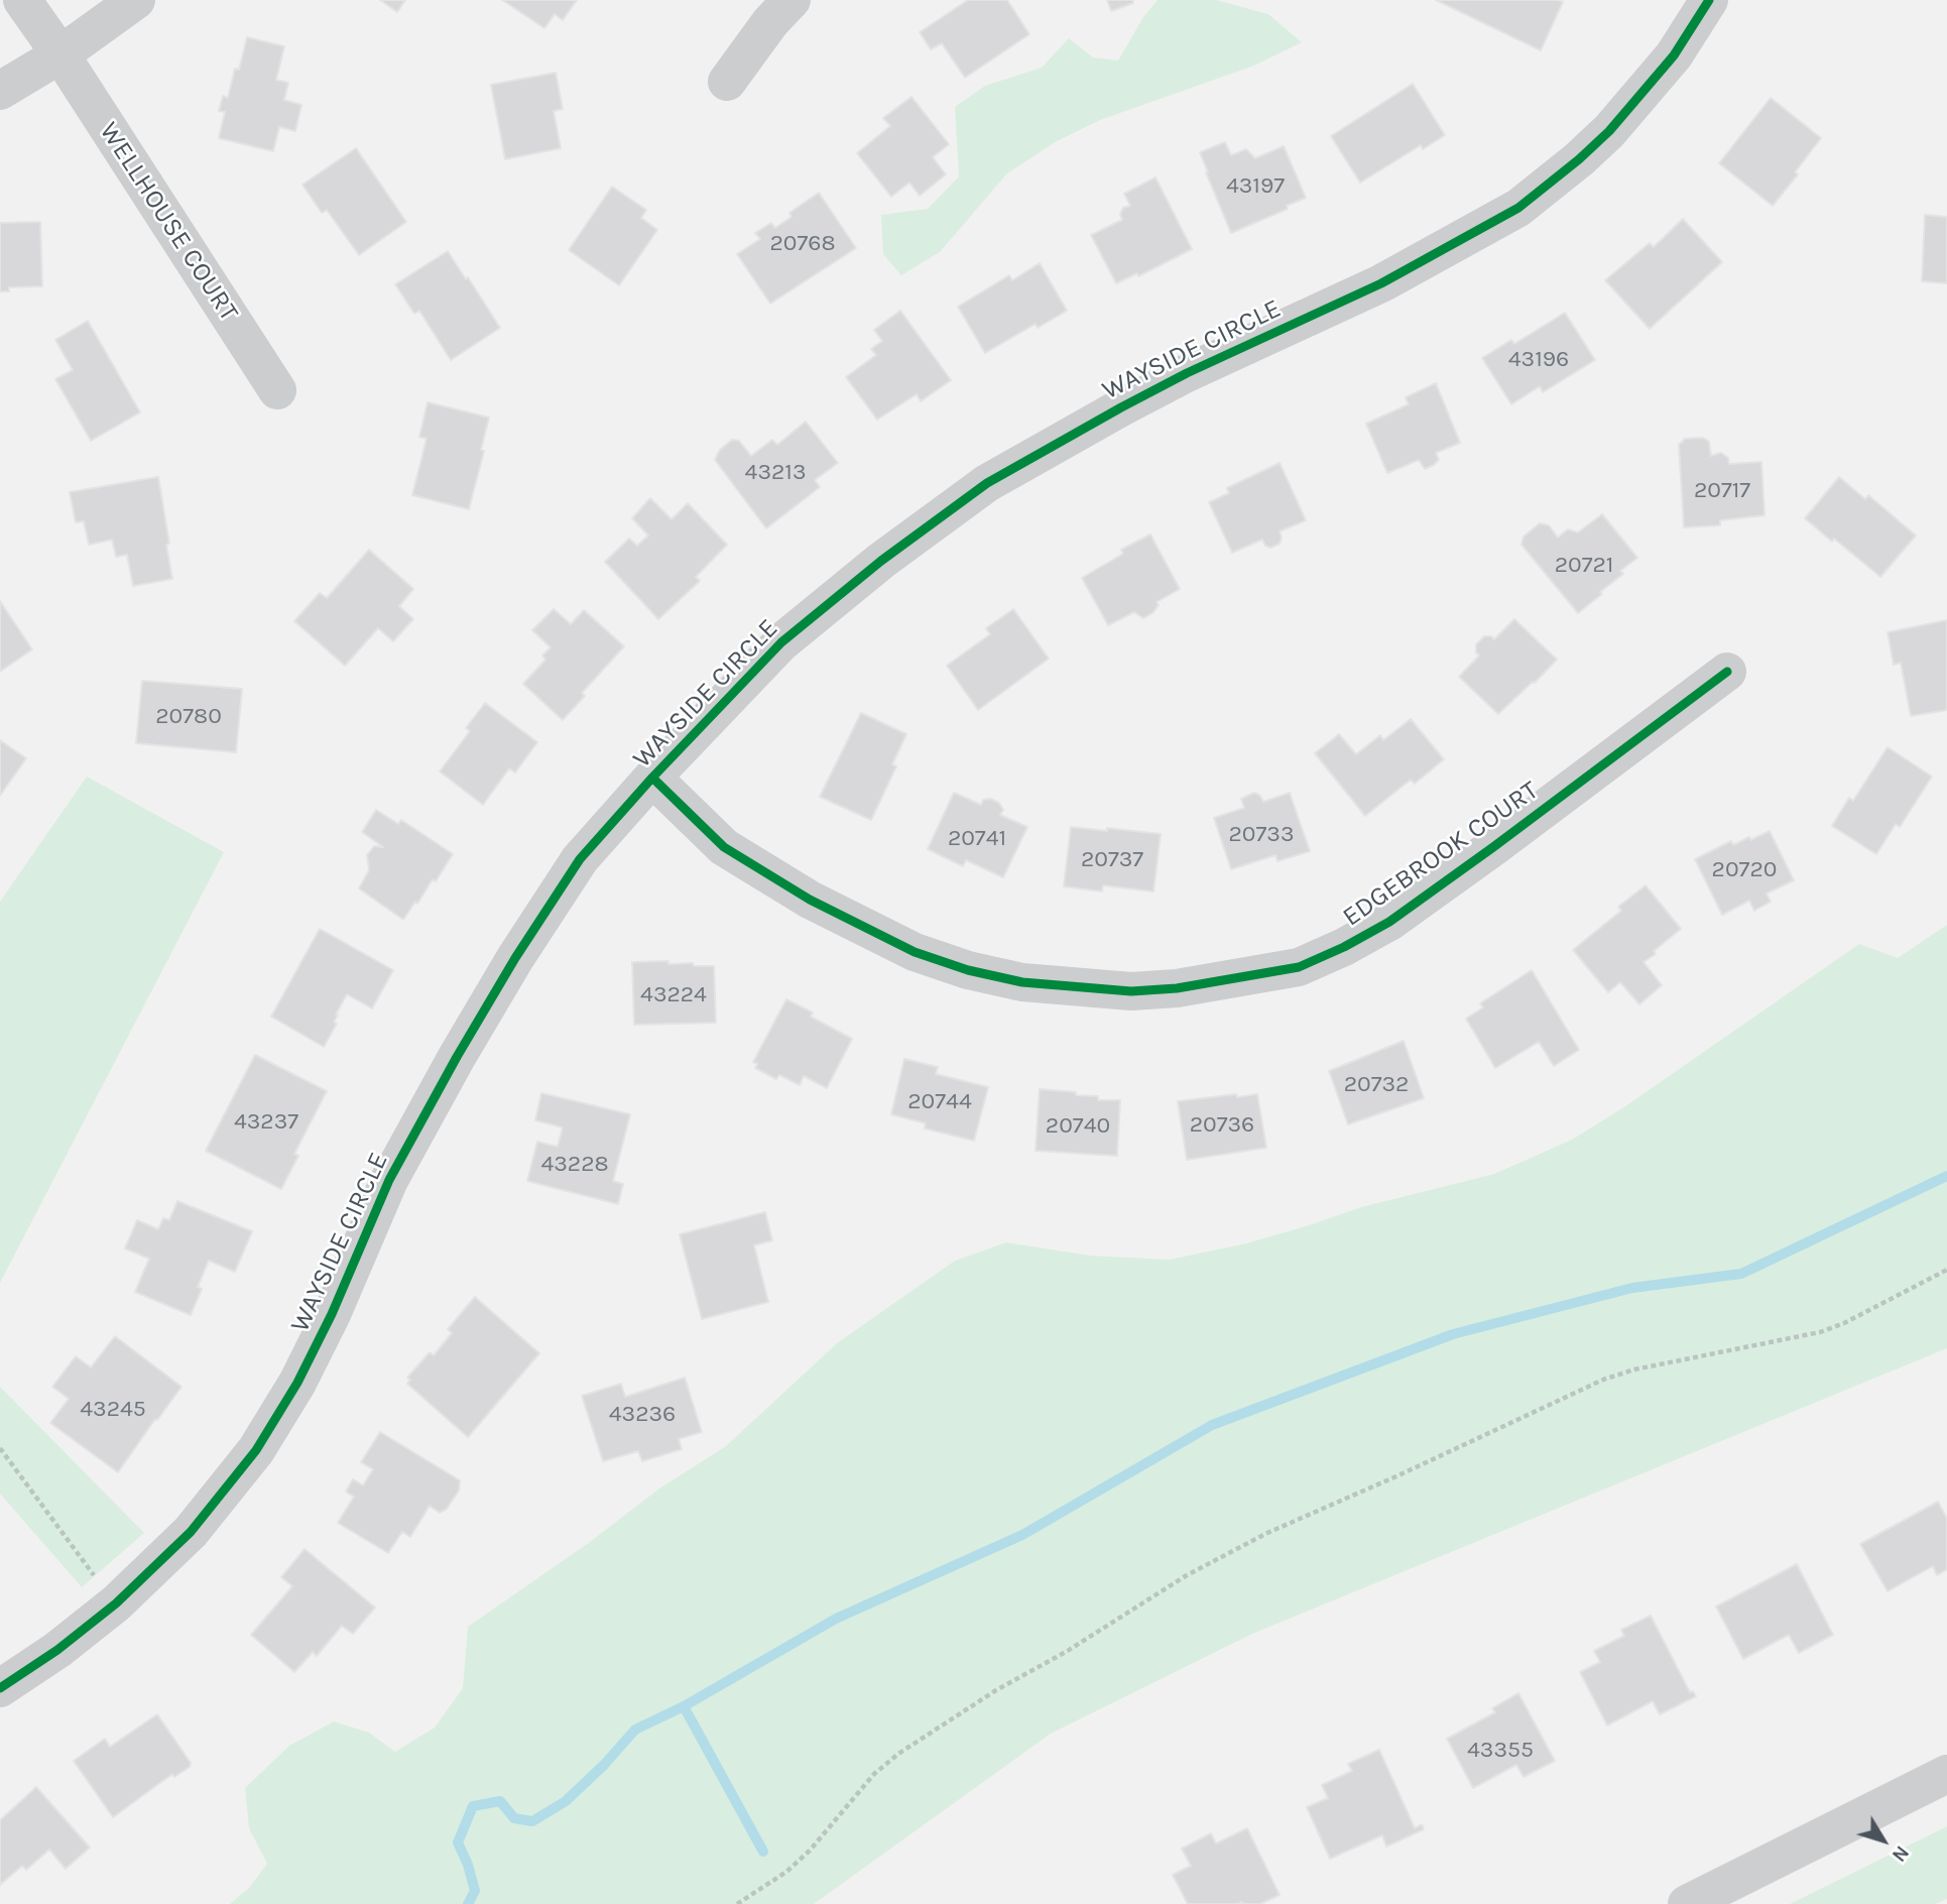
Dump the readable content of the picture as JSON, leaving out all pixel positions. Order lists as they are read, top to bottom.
{
  "streets": {
    "street": ["WELLHOUSE COURT", "WAYSIDE CIRCLE", "EDGEBROOK COURT"]
  },
  "crossings": [
    ["WAYSIDE CIRCLE", "EDGEBROOK COURT"]
  ],
  "house_numbers": [
    "43197",
    "20768",
    "43196",
    "43213",
    "20717",
    "20721",
    "20780",
    "20733",
    "20741",
    "20737",
    "20720",
    "43224",
    "20732",
    "20744",
    "43237",
    "20736",
    "20740",
    "43228",
    "43245",
    "43236",
    "43355"
  ],
  "north": "bottom right"
}
